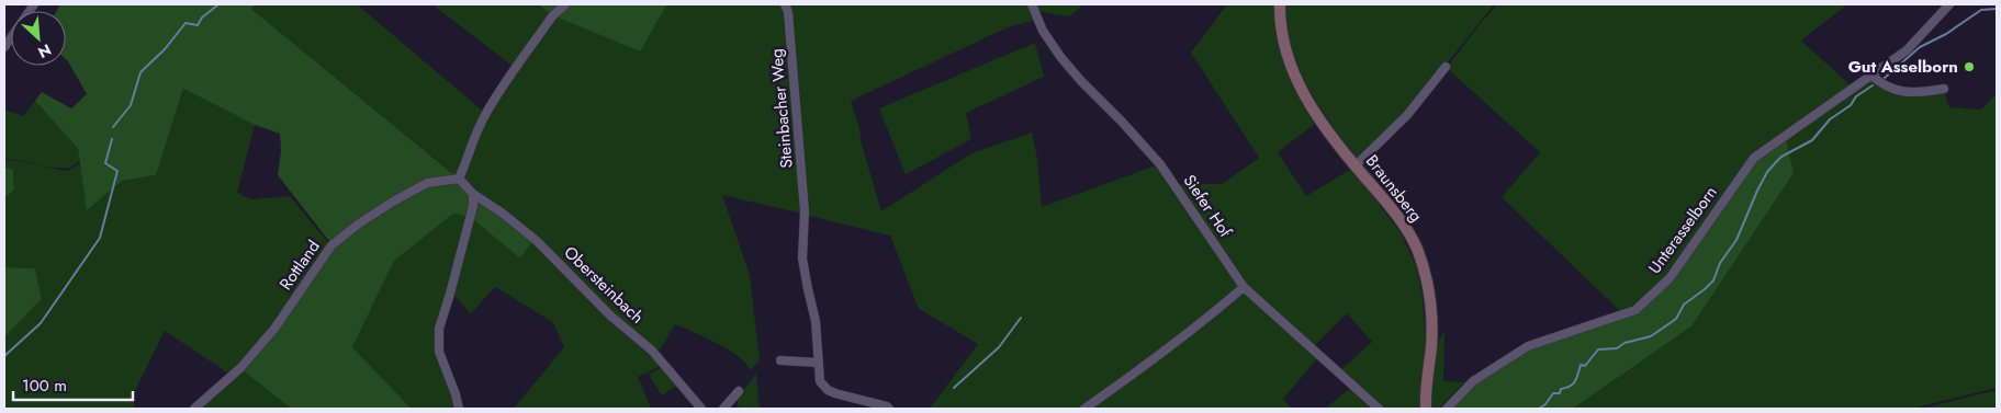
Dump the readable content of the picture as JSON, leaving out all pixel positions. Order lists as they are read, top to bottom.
{
  "streets": {
    "main road": ["Braunsberg"],
    "street": [
      "Steinbacher Weg",
      "Siefer Hof",
      "Unterasselborn",
      "Rottland",
      "Obersteinbach"
    ]
  },
  "places": ["Gut Asselborn"],
  "scale_bar": "100 m",
  "north": "bottom right"
}
